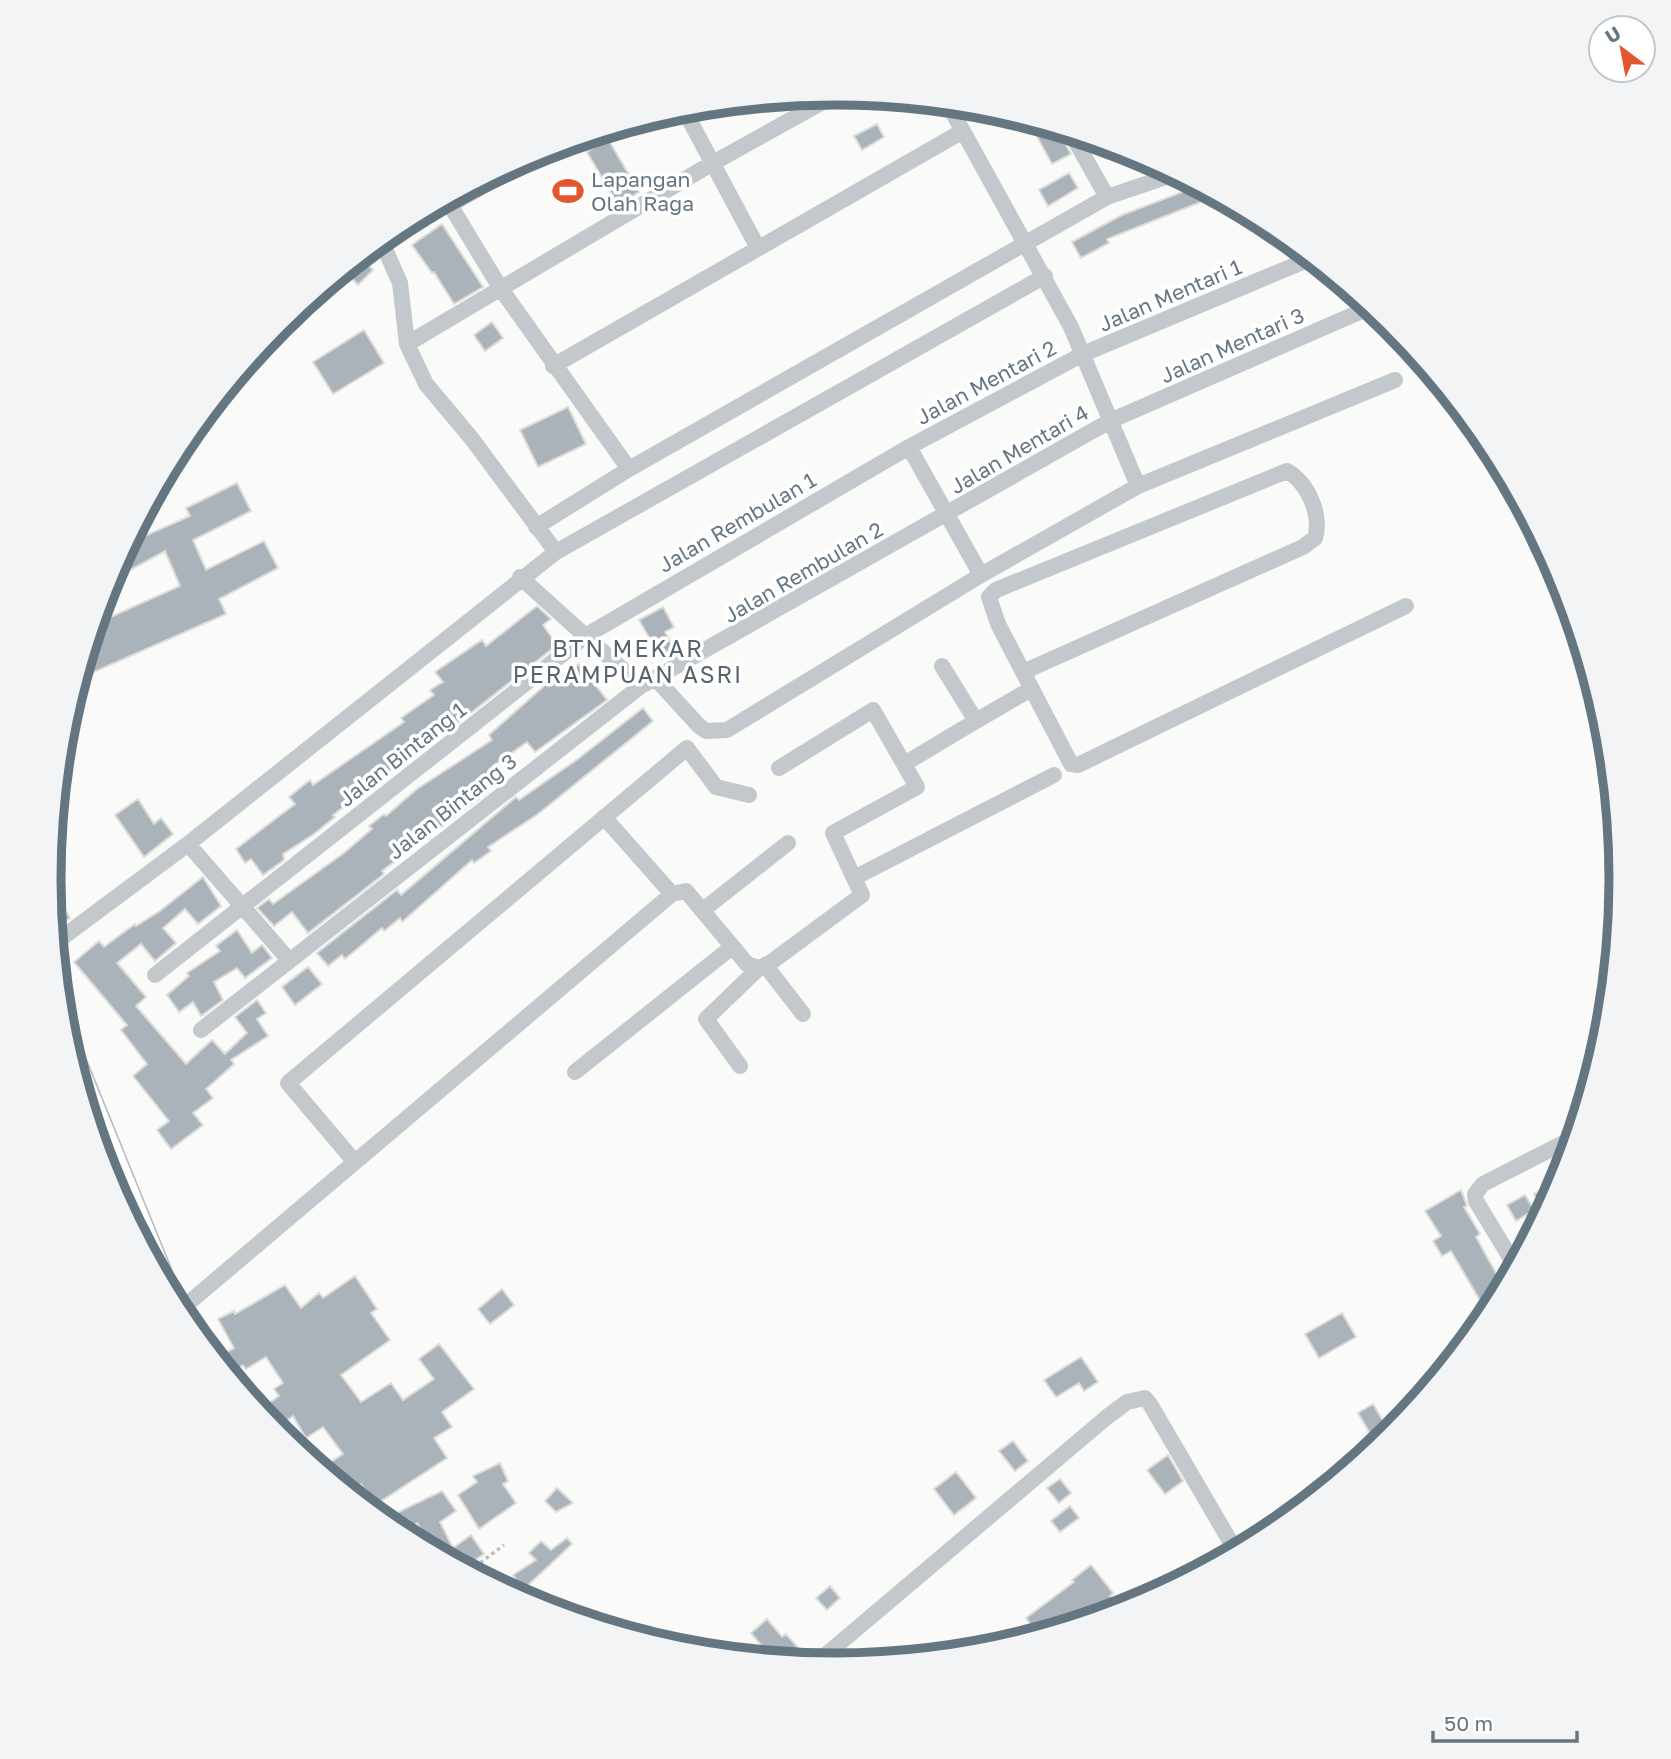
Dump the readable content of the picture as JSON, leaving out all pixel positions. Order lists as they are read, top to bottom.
{
  "streets": {
    "street": [
      "Jalan Mentari 1",
      "Jalan Mentari 3",
      "Jalan Mentari 2",
      "Jalan Mentari 4",
      "Jalan Rembulan 1",
      "Jalan Rembulan 2",
      "Jalan Bintang 1",
      "Jalan Bintang 3"
    ]
  },
  "crossings": [
    ["Jalan Mentari 1", "Jalan Mentari 2"],
    ["Jalan Mentari 3", "Jalan Mentari 4"],
    ["Jalan Mentari 2", "Jalan Rembulan 1"],
    ["Jalan Mentari 4", "Jalan Rembulan 2"],
    ["Jalan Rembulan 1", "Jalan Bintang 1"],
    ["Jalan Rembulan 2", "Jalan Bintang 3"]
  ],
  "districts": ["BTN MEKAR PERAMPUAN ASRI"],
  "places": {
    "sports": ["Lapangan Olah Raga"]
  },
  "scale_bar": "50 m",
  "north": "top left"
}
